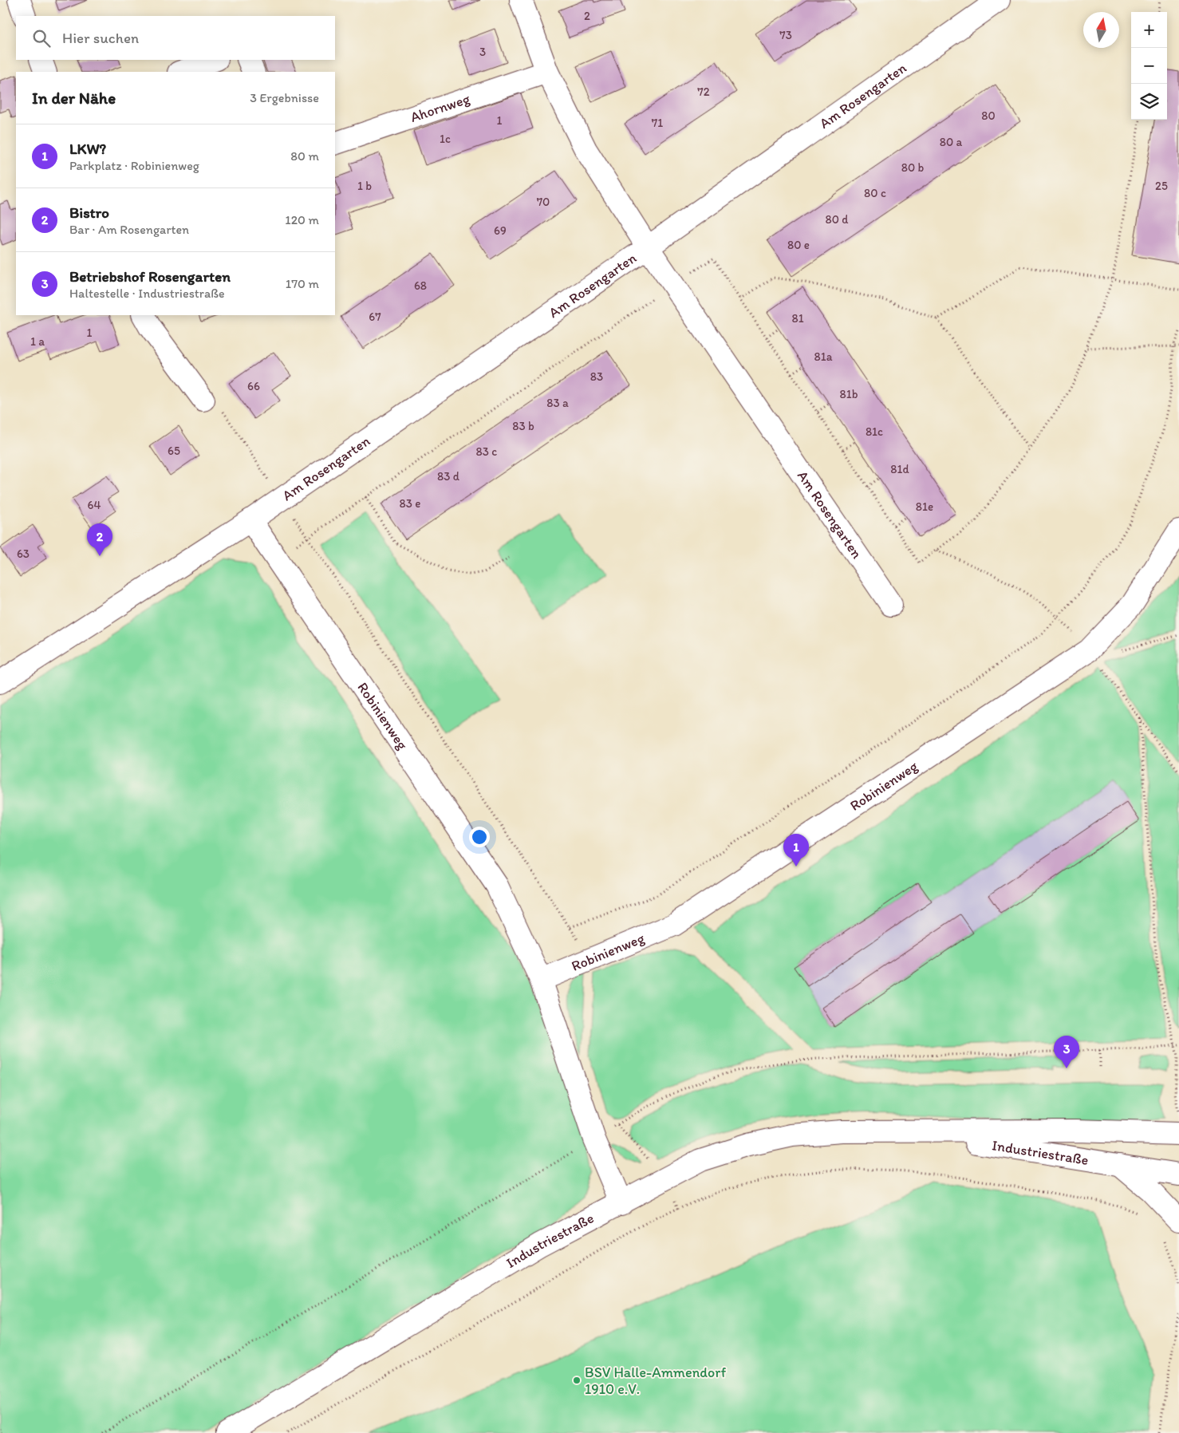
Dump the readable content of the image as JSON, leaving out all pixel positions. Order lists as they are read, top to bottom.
{
  "streets": {
    "street": [
      "Am Rosengarten",
      "Ahornweg",
      "Robinienweg",
      "Industriestraße"
    ]
  },
  "crossings": [
    ["Am Rosengarten", "Robinienweg"],
    ["Robinienweg", "Industriestraße"]
  ],
  "places": ["BSV Halle-Ammendorf 1910 e.V."],
  "house_numbers": [
    "2",
    "73",
    "3",
    "72",
    "80",
    "1",
    "71",
    "1c",
    "80 a",
    "80 b",
    "1 b",
    "25",
    "80 c",
    "70",
    "80 d",
    "69",
    "80 e",
    "68",
    "67",
    "81",
    "1",
    "1 a",
    "81a",
    "83",
    "66",
    "81b",
    "83 a",
    "83 b",
    "81c",
    "65",
    "83 c",
    "81d",
    "83 d",
    "83 e",
    "64",
    "81e",
    "63"
  ],
  "north": "top",
  "page": {
    "map_buttons": ["+", "−"],
    "search": "Hier suchen",
    "heading": ["In der Nähe", "3 Ergebnisse"],
    "list": [
      {
        "mark": "1",
        "name": "LKW?",
        "note": "Parkplatz · Robinienweg",
        "value": "80 m"
      },
      {
        "mark": "2",
        "name": "Bistro",
        "note": "Bar · Am Rosengarten",
        "value": "120 m"
      },
      {
        "mark": "3",
        "name": "Betriebshof Rosengarten",
        "note": "Haltestelle · Industriestraße",
        "value": "170 m"
      }
    ],
    "pins": ["2", "1", "3"]
  }
}
